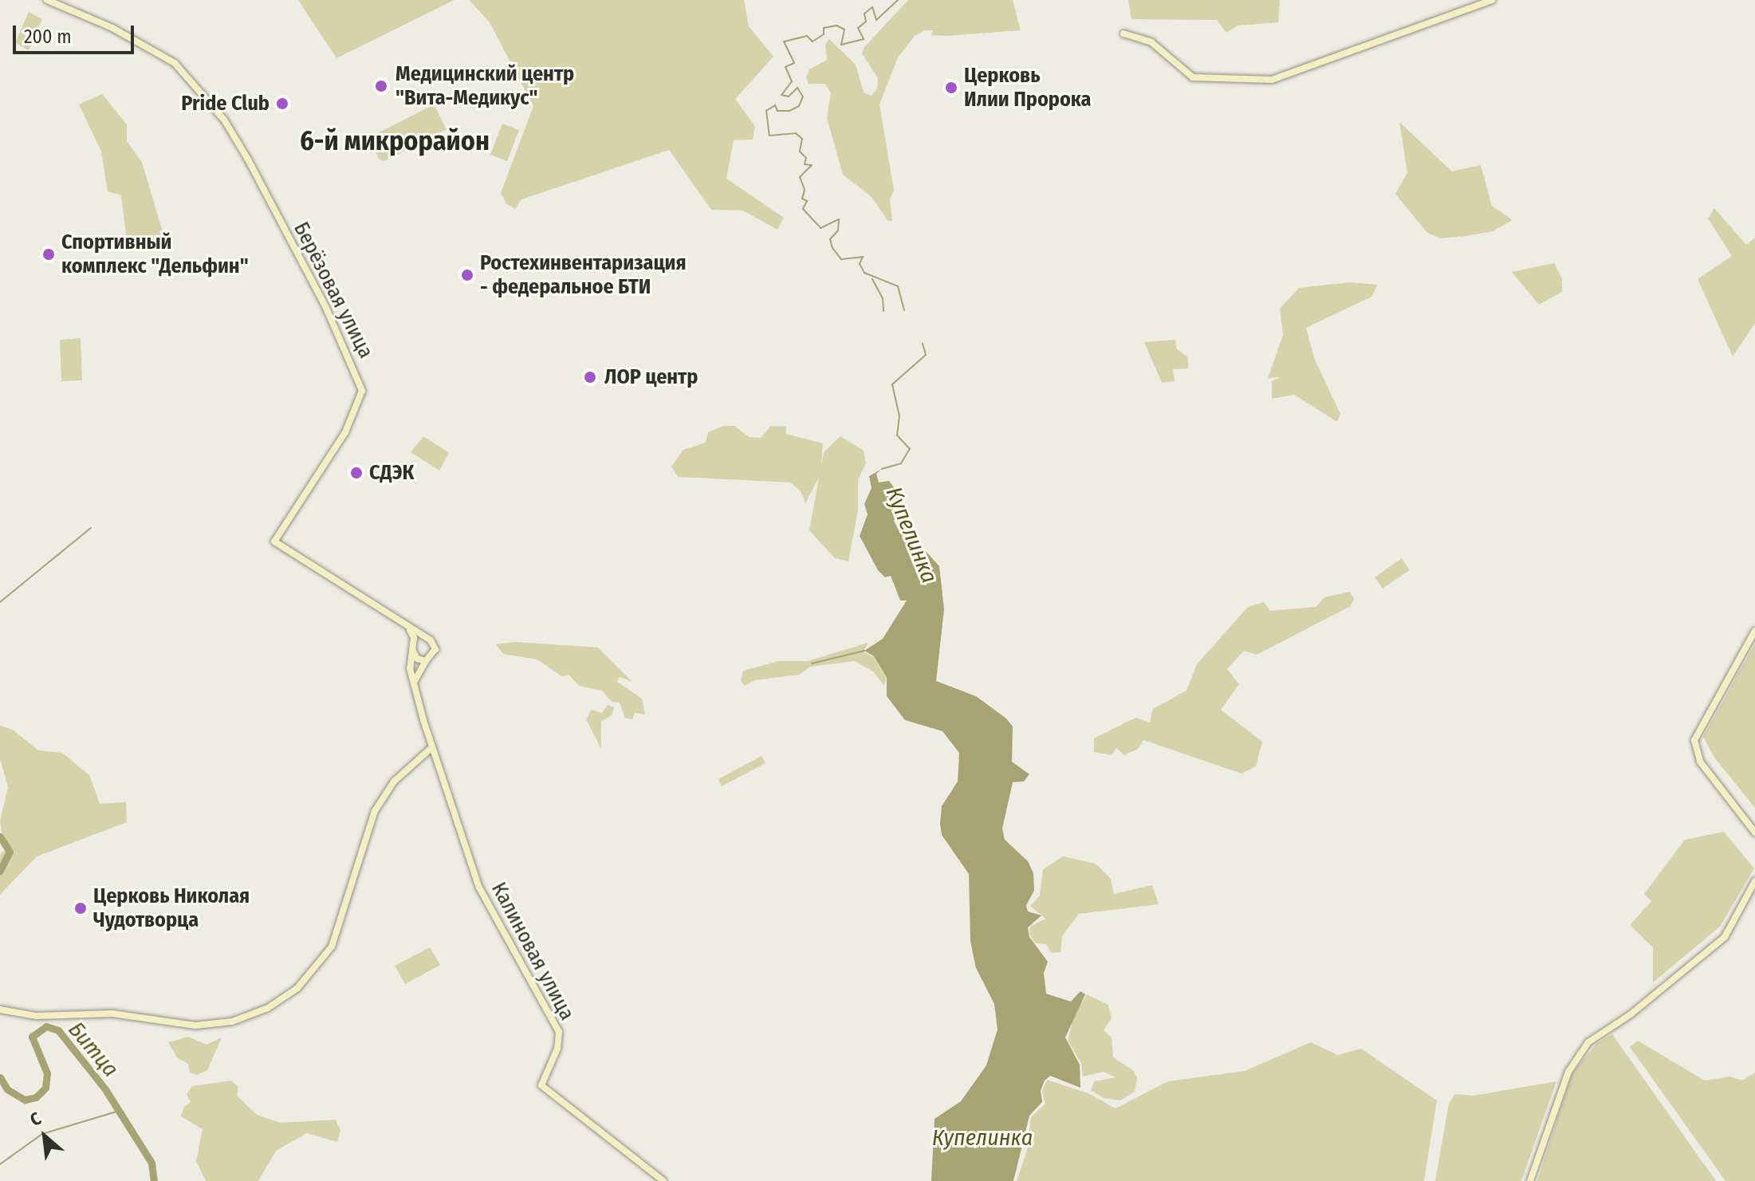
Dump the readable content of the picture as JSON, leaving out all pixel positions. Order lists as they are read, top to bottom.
{
  "streets": {
    "street": ["Берёзовая улица", "Калиновая улица"]
  },
  "crossings": [
    ["Берёзовая улица", "Калиновая улица"]
  ],
  "districts": ["6-й микрорайон"],
  "water": ["Купелинка", "Битца"],
  "places": [
    "Медицинский центр \"Вита-Медикус\"",
    "Церковь Илии Пророка",
    "Pride Club",
    "Спортивный комплекс \"Дельфин\"",
    "Ростехинвентаризация - федеральное БТИ",
    "ЛОР центр",
    "СДЭК",
    "Церковь Николая Чудотворца"
  ],
  "scale_bar": "200 m",
  "north": "top left"
}
